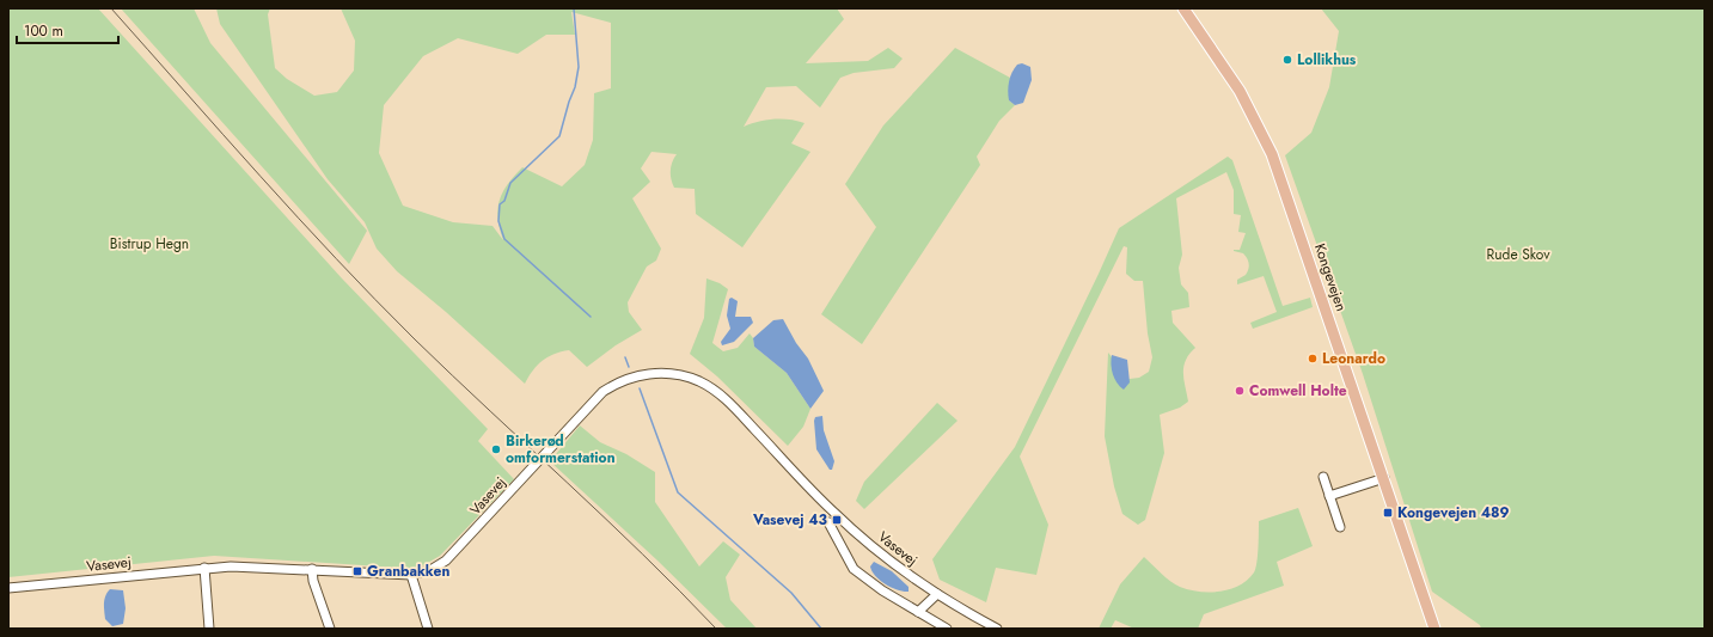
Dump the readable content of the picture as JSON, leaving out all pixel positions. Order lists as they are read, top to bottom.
{
  "streets": {
    "main road": ["Kongevejen"],
    "street": ["Vasevej"]
  },
  "parks": ["Bistrup Hegn", "Rude Skov"],
  "places": {
    "other": [
      "Lollikhus",
      "Leonardo",
      "Comwell Holte",
      "Birkerød omformerstation"
    ],
    "transit": ["Kongevejen 489", "Vasevej 43", "Granbakken"]
  },
  "scale_bar": "100 m"
}
